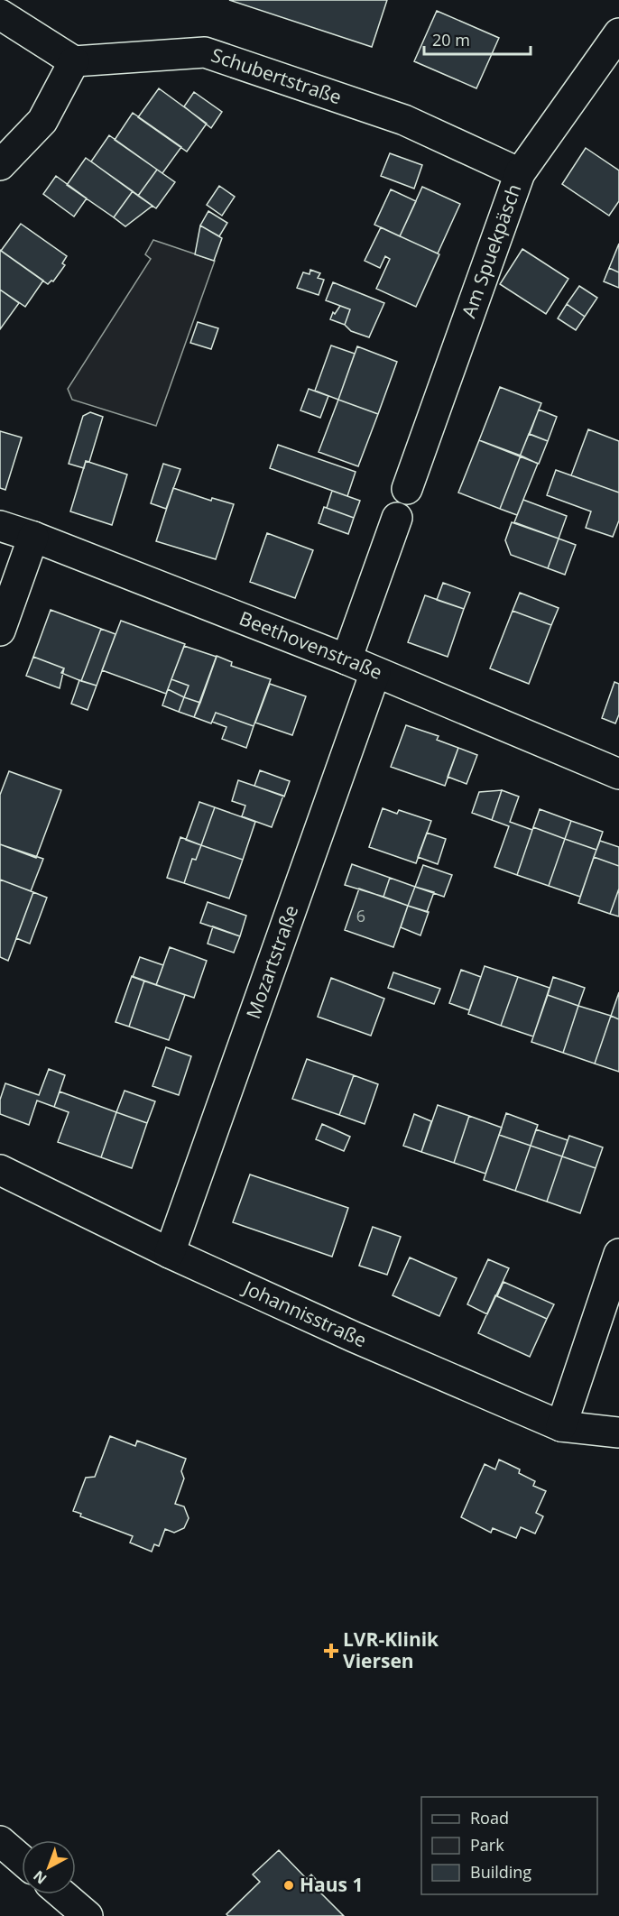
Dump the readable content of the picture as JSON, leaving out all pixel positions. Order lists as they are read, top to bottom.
{
  "streets": {
    "street": [
      "Schubertstraße",
      "Am Spuekpäsch",
      "Beethovenstraße",
      "Mozartstraße",
      "Johannisstraße"
    ]
  },
  "crossings": [
    ["Schubertstraße", "Am Spuekpäsch"],
    ["Beethovenstraße", "Mozartstraße"],
    ["Mozartstraße", "Johannisstraße"]
  ],
  "places": {
    "health": ["LVR-Klinik Viersen"],
    "other": ["Haus 1"]
  },
  "house_numbers": ["6"],
  "legend": ["Road", "Park", "Building"],
  "scale_bar": "20 m",
  "north": "bottom left"
}
